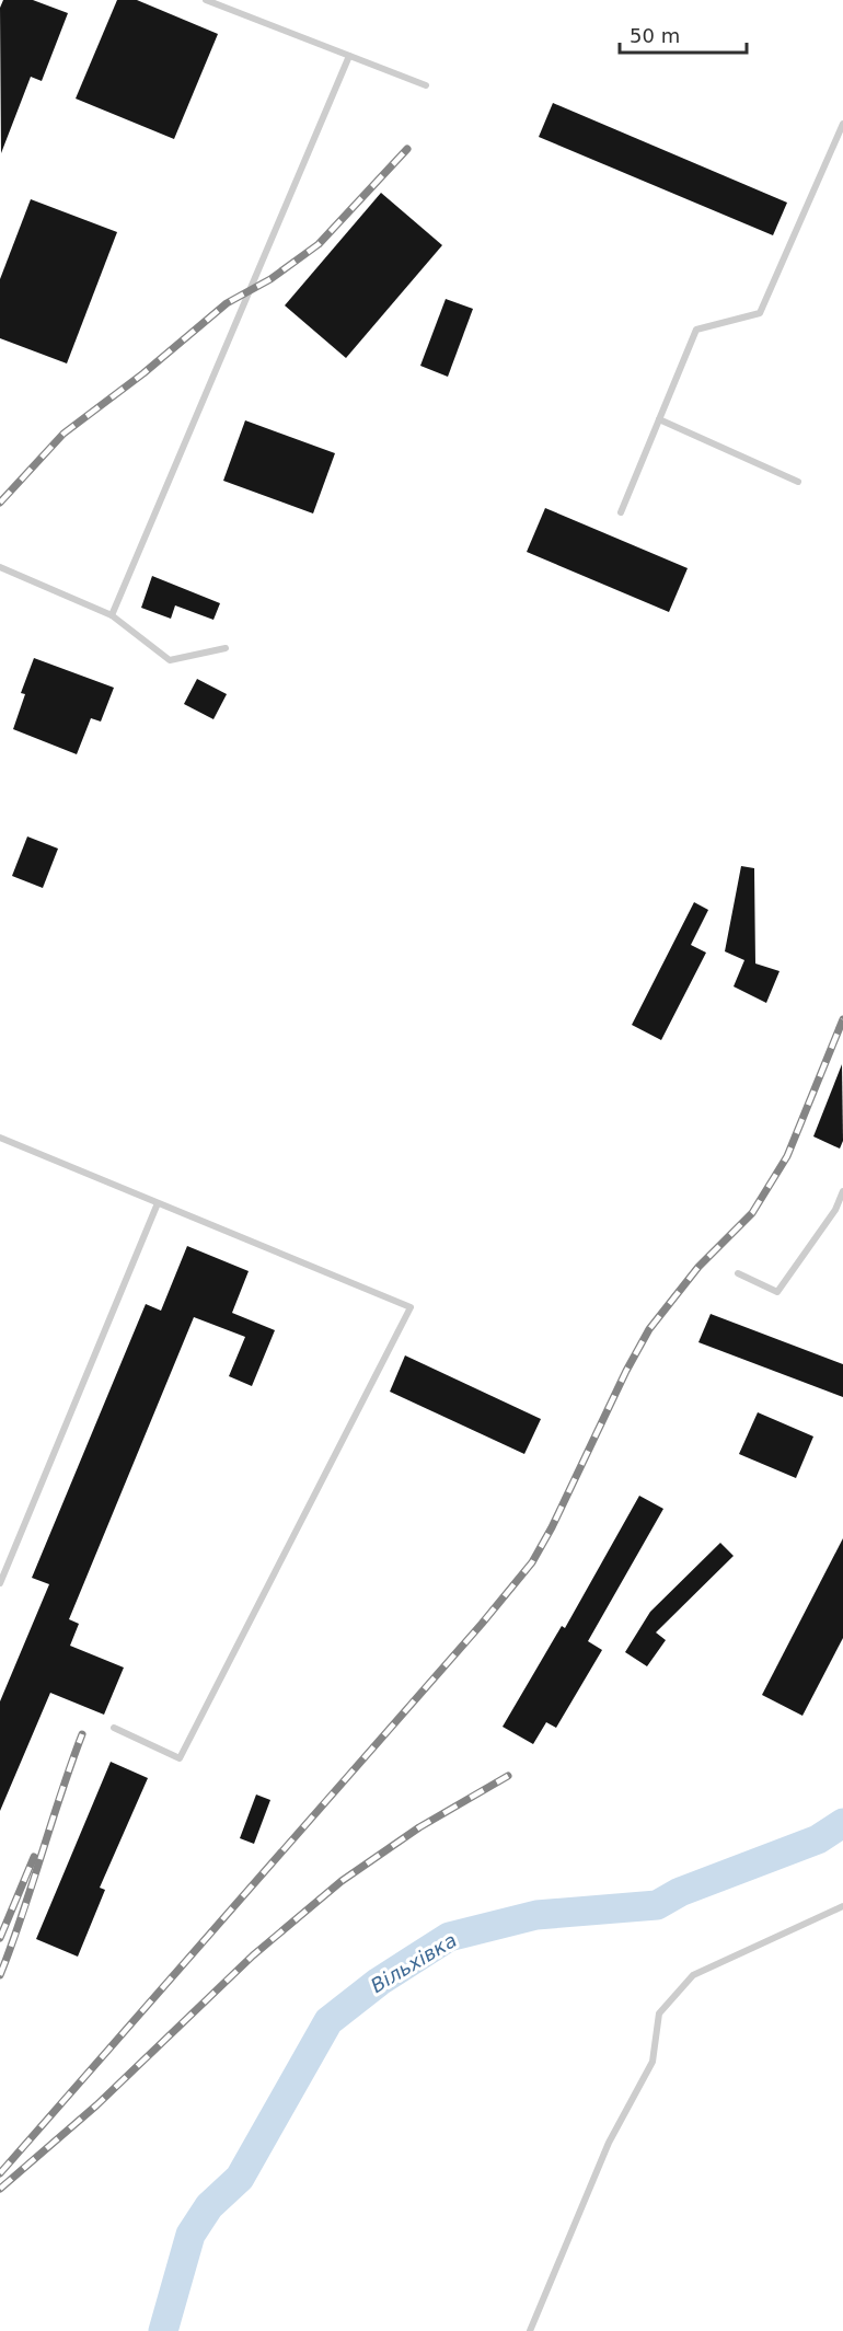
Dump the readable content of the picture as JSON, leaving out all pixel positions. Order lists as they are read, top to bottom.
{
  "water": ["Вільхівка"],
  "scale_bar": "50 m"
}
